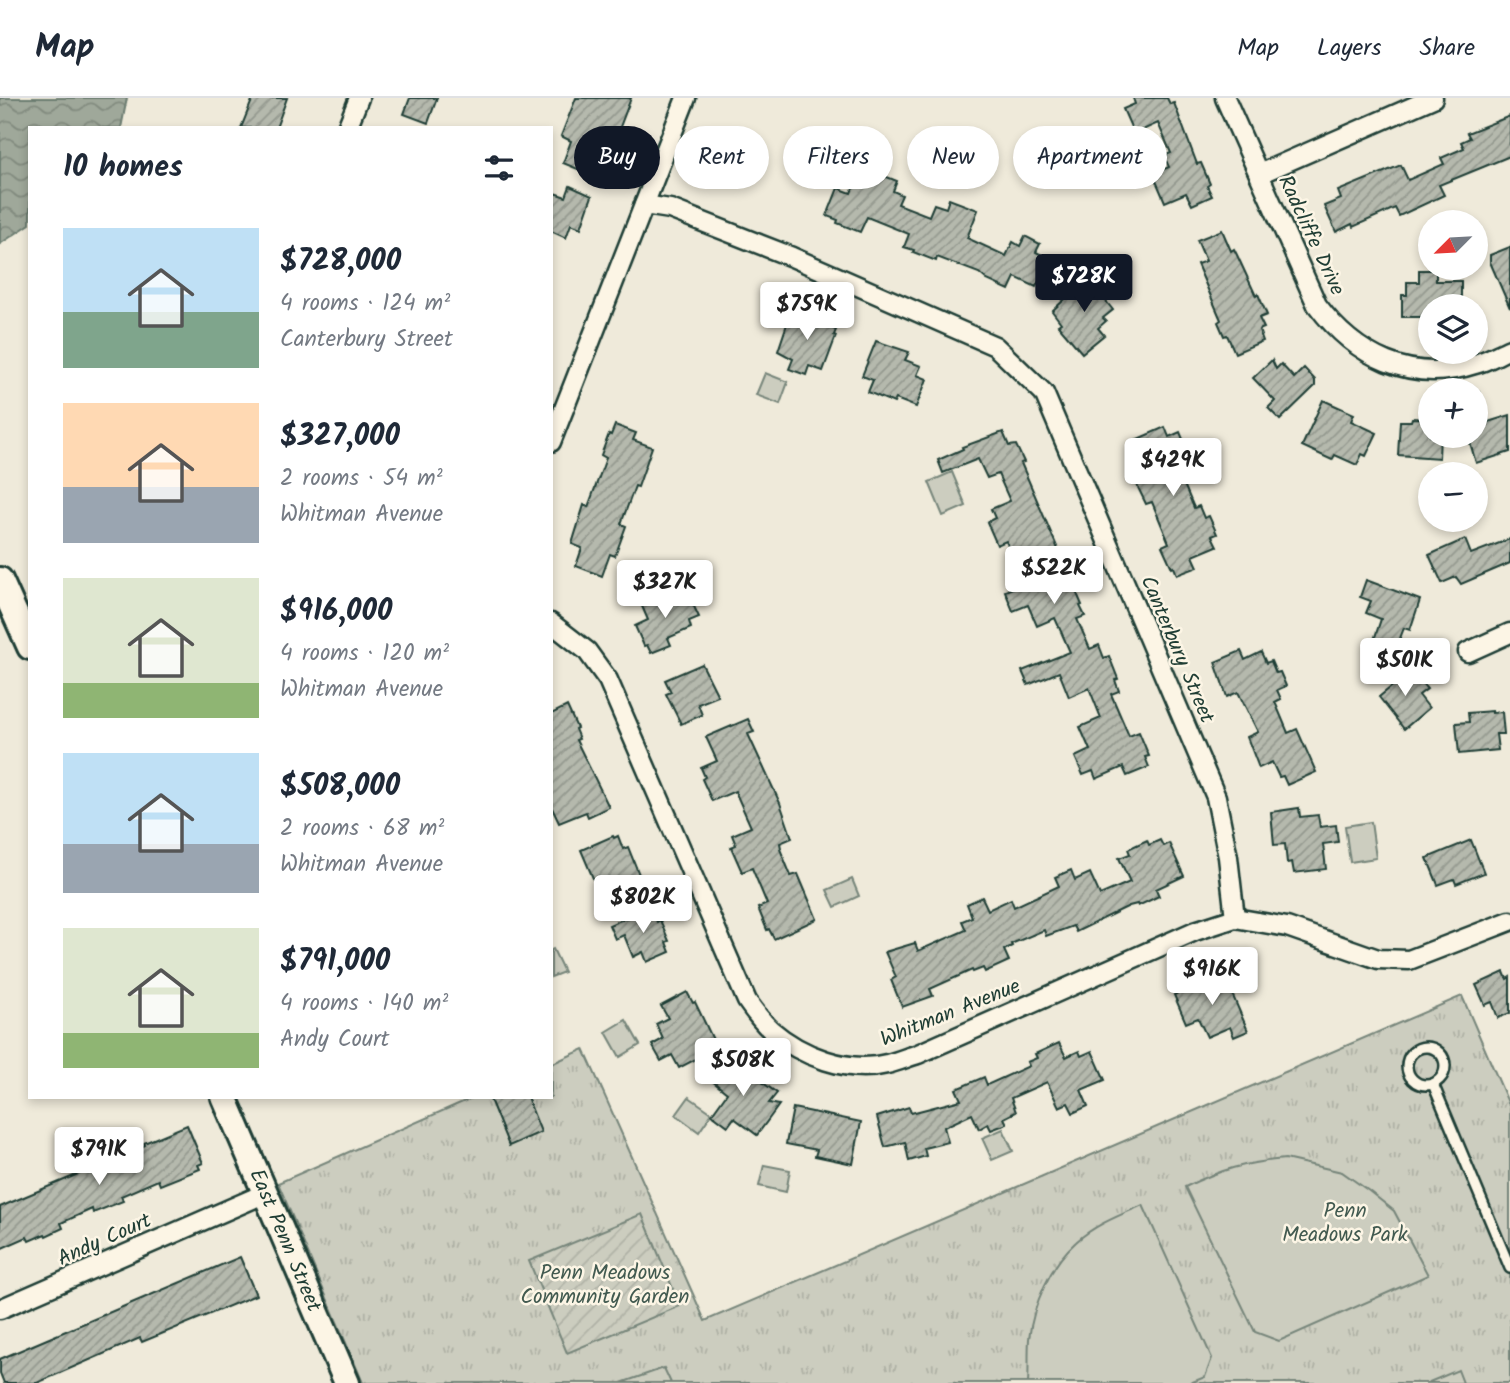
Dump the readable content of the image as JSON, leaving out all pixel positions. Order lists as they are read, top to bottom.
{
  "streets": {
    "street": [
      "Radcliffe Drive",
      "Canterbury Street",
      "Whitman Avenue",
      "Andy Court",
      "East Penn Street"
    ]
  },
  "crossings": [
    ["Canterbury Street", "Whitman Avenue"],
    ["Andy Court", "East Penn Street"]
  ],
  "parks": ["Penn Meadows Park", "Penn Meadows Community Garden"],
  "north": "bottom left",
  "page": {
    "header": "Map",
    "nav": ["Map", "Layers", "Share"],
    "chip": [
      "Buy",
      "Rent",
      "Filters",
      "New",
      "Apartment"
    ],
    "heading": "10 homes",
    "map_buttons": ["+", "−"],
    "list": [
      {
        "name": "$728,000",
        "note": "4 rooms · 124 m² · Canterbury Street"
      },
      {
        "name": "$327,000",
        "note": "2 rooms · 54 m² · Whitman Avenue"
      },
      {
        "name": "$916,000",
        "note": "4 rooms · 120 m² · Whitman Avenue"
      },
      {
        "name": "$508,000",
        "note": "2 rooms · 68 m² · Whitman Avenue"
      },
      {
        "name": "$791,000",
        "note": "4 rooms · 140 m² · Andy Court"
      }
    ],
    "price": [
      "$728K",
      "$759K",
      "$429K",
      "$522K",
      "$327K",
      "$501K",
      "$802K",
      "$916K",
      "$508K",
      "$791K"
    ]
  }
}
